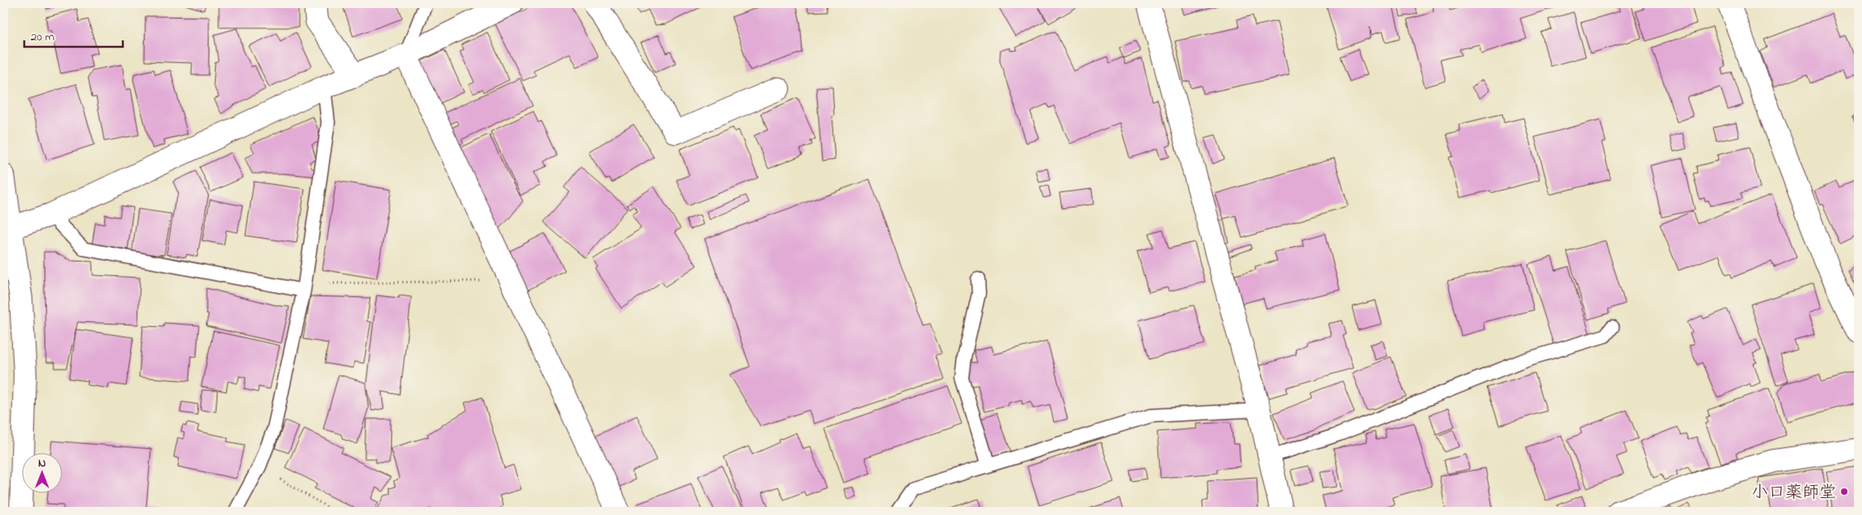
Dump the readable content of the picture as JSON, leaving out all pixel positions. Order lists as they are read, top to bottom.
{
  "places": ["小口薬師堂"],
  "scale_bar": "20 m",
  "north": "top"
}
